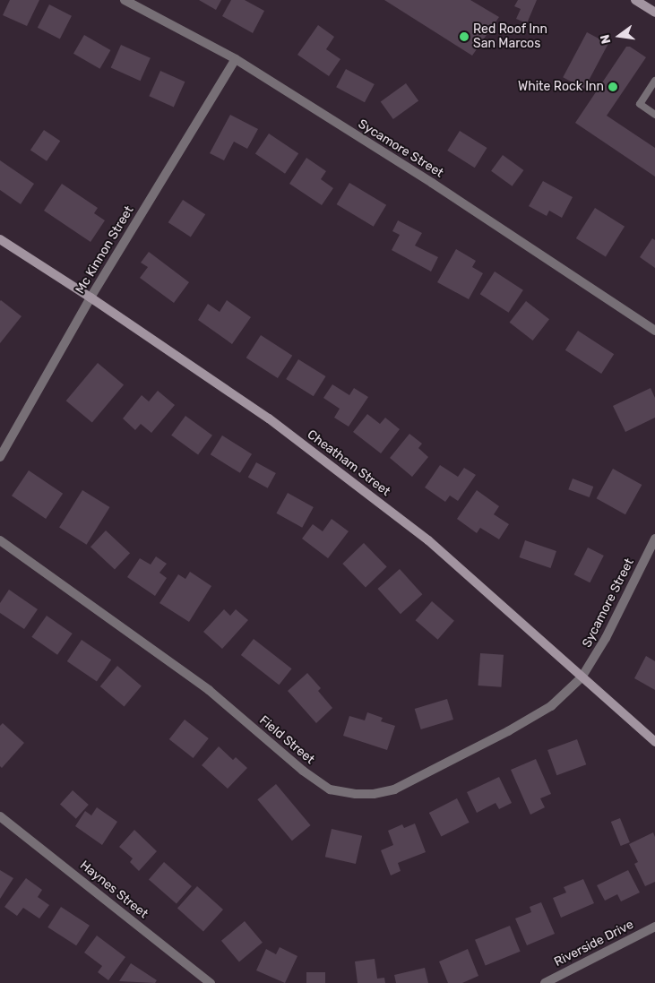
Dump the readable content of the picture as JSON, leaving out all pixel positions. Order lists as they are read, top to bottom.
{
  "streets": {
    "street": [
      "Sycamore Street",
      "Mc Kinnon Street",
      "Cheatham Street",
      "Field Street",
      "Haynes Street",
      "Riverside Drive"
    ]
  },
  "crossings": [
    ["Sycamore Street", "Mc Kinnon Street"],
    ["Sycamore Street", "Cheatham Street"],
    ["Sycamore Street", "Field Street"],
    ["Mc Kinnon Street", "Cheatham Street"],
    ["Cheatham Street", "Field Street"]
  ],
  "places": ["Red Roof Inn San Marcos", "White Rock Inn"],
  "north": "left"
}
